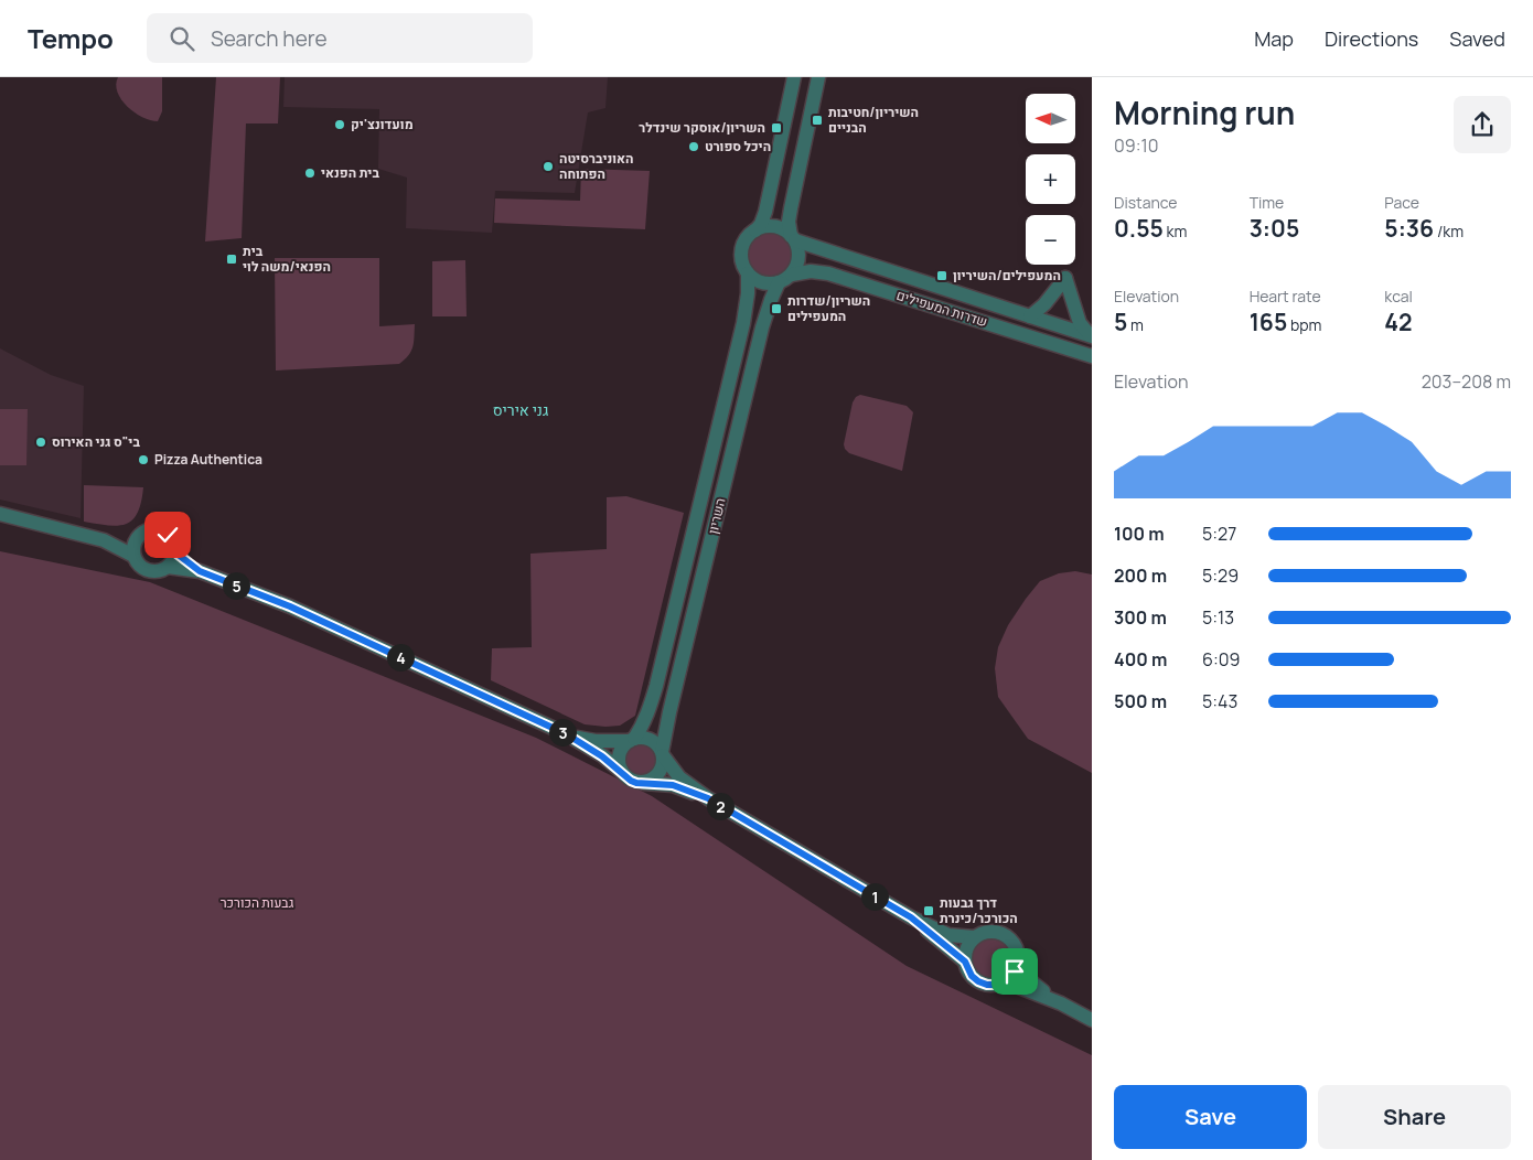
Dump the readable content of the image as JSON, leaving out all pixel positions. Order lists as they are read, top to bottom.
{
  "streets": {
    "street": ["שדרות המעפילים", "השריון"]
  },
  "crossings": [
    ["שדרות המעפילים", "השריון"]
  ],
  "districts": ["גני איריס"],
  "parks": ["גבעות הכורכר"],
  "places": {
    "transit": [
      "השיריון/חטיבות הבניים",
      "השריון/אוסקר שינדלר",
      "בית הפנאי/משה לוי",
      "המעפילים/השיריון",
      "השריון/שדרות המעפילים",
      "דרך גבעות הכורכר/כינרת"
    ],
    "other": [
      "מועדונצ'יק",
      "היכל ספורט",
      "האוניברסיטה הפתוחה",
      "בית הפנאי",
      "בי\"ס גני האירוס",
      "Pizza Authentica"
    ]
  },
  "north": "left",
  "page": {
    "header": "Tempo",
    "search": "Search here",
    "nav": ["Map", "Directions", "Saved"],
    "heading": ["Morning run", "09:10"],
    "map_buttons": ["+", "−"],
    "stats": [
      ["Distance", "0.55 km"],
      ["Time", "3:05"],
      ["Pace", "5:36 /km"],
      ["Elevation", "5 m"],
      ["Heart rate", "165 bpm"],
      ["kcal", "42"]
    ],
    "chart": ["Elevation", "203–208 m"],
    "list": [
      {
        "name": "100 m",
        "note": "5:27"
      },
      {
        "name": "200 m",
        "note": "5:29"
      },
      {
        "name": "300 m",
        "note": "5:13"
      },
      {
        "name": "400 m",
        "note": "6:09"
      },
      {
        "name": "500 m",
        "note": "5:43"
      }
    ],
    "pins": [
      "5",
      "4",
      "3",
      "2",
      "1"
    ],
    "buttons": ["Save", "Share"]
  }
}
